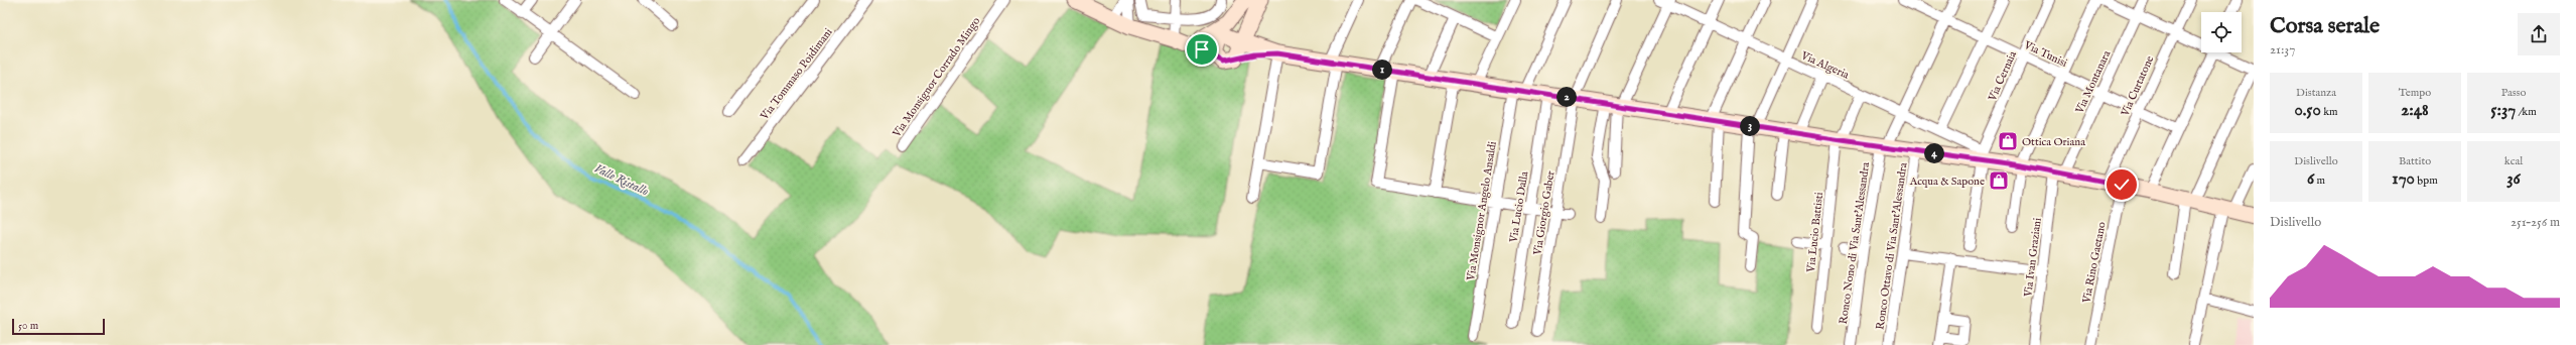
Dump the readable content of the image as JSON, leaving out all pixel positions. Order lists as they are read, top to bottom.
{
  "streets": {
    "street": [
      "Via Tunisi",
      "Via Algeria",
      "Via Tommaso Poidimani",
      "Via Cernaia",
      "Via Monsignor Corrado Mingo",
      "Via Montanara",
      "Via Curtatone",
      "Via Lucio Dalla",
      "Via Monsignor Angelo Ansaldi",
      "Via Giorgio Gaber",
      "Via Lucio Battisti",
      "Ronco Nono di Via Sant'Alessandra",
      "Ronco Ottavo di Via Sant'Alessandra",
      "Via Ivan Graziani",
      "Via Rino Gaetano"
    ]
  },
  "crossings": [
    ["Via Tunisi", "Via Cernaia"],
    ["Via Tunisi", "Via Montanara"],
    ["Via Tunisi", "Via Curtatone"],
    ["Via Tunisi", "Ronco Nono di Via Sant'Alessandra"],
    ["Via Algeria", "Via Cernaia"],
    ["Via Algeria", "Via Lucio Battisti"],
    ["Via Algeria", "Ronco Nono di Via Sant'Alessandra"],
    ["Via Montanara", "Via Ivan Graziani"],
    ["Via Curtatone", "Via Rino Gaetano"]
  ],
  "water": ["Valle Ristallo"],
  "places": {
    "shop": ["Ottica Oriana", "Acqua & Sapone"]
  },
  "scale_bar": "50 m",
  "page": {
    "heading": ["Corsa serale", "21:37"],
    "pins": [
      "1",
      "2",
      "3",
      "4"
    ],
    "stats": [
      ["Distanza", "0.50 km"],
      ["Tempo", "2:48"],
      ["Passo", "5:37 /km"],
      ["Dislivello", "6 m"],
      ["Battito", "170 bpm"],
      ["kcal", "36"]
    ],
    "chart": ["Dislivello", "251–256 m"],
    "scale": "50 m"
  }
}
